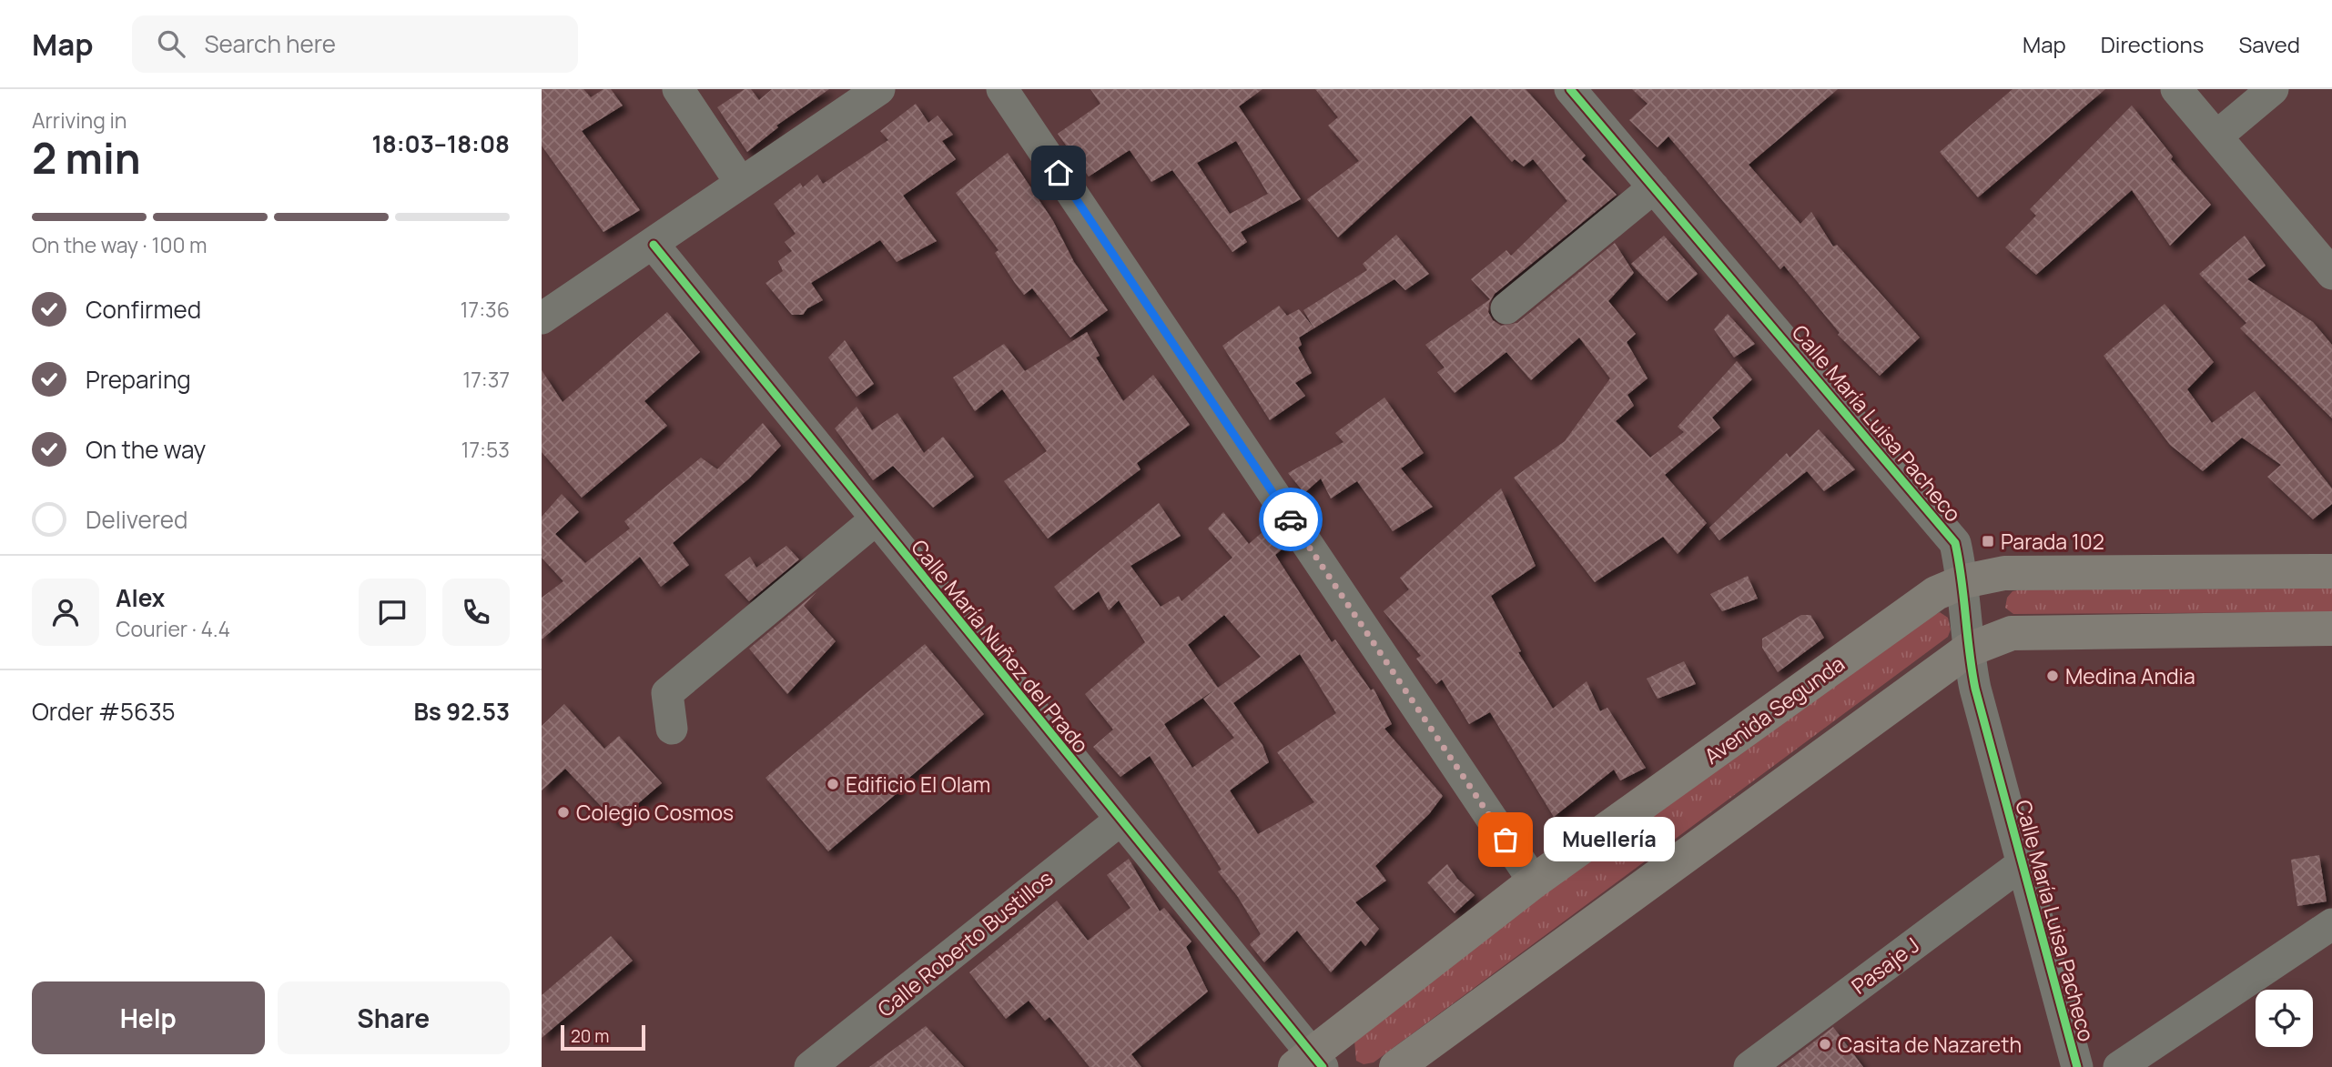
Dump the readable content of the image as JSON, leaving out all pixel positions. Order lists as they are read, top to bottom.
{
  "streets": {
    "main road": ["Avenida Segunda"],
    "street": [
      "Calle María Luisa Pacheco",
      "Calle María Nuñez del Prado",
      "Calle Roberto Bustillos",
      "Pasaje J"
    ]
  },
  "crossings": [
    ["Calle María Luisa Pacheco", "Avenida Segunda"],
    ["Calle María Luisa Pacheco", "Pasaje J"],
    ["Calle María Nuñez del Prado", "Avenida Segunda"],
    ["Calle María Nuñez del Prado", "Calle Roberto Bustillos"]
  ],
  "places": {
    "transit": ["Parada 102"],
    "other": [
      "Medina Andia",
      "Edificio El Olam",
      "Colegio Cosmos",
      "Muellería",
      "Casita de Nazareth"
    ]
  },
  "scale_bar": "20 m",
  "page": {
    "header": "Map",
    "search": "Search here",
    "nav": ["Map", "Directions", "Saved"],
    "heading": ["2 min", "Arriving in", "18:03–18:08"],
    "panel": [
      "Alex",
      "Courier · 4.4",
      "Order #5635",
      "Bs 92.53"
    ],
    "bar": "On the way · 100 m",
    "list": [
      ["Confirmed", "17:36"],
      ["Preparing", "17:37"],
      ["On the way", "17:53"],
      "Delivered"
    ],
    "bubble": "Muellería",
    "buttons": ["Help", "Share"],
    "scale": "20 m"
  }
}
